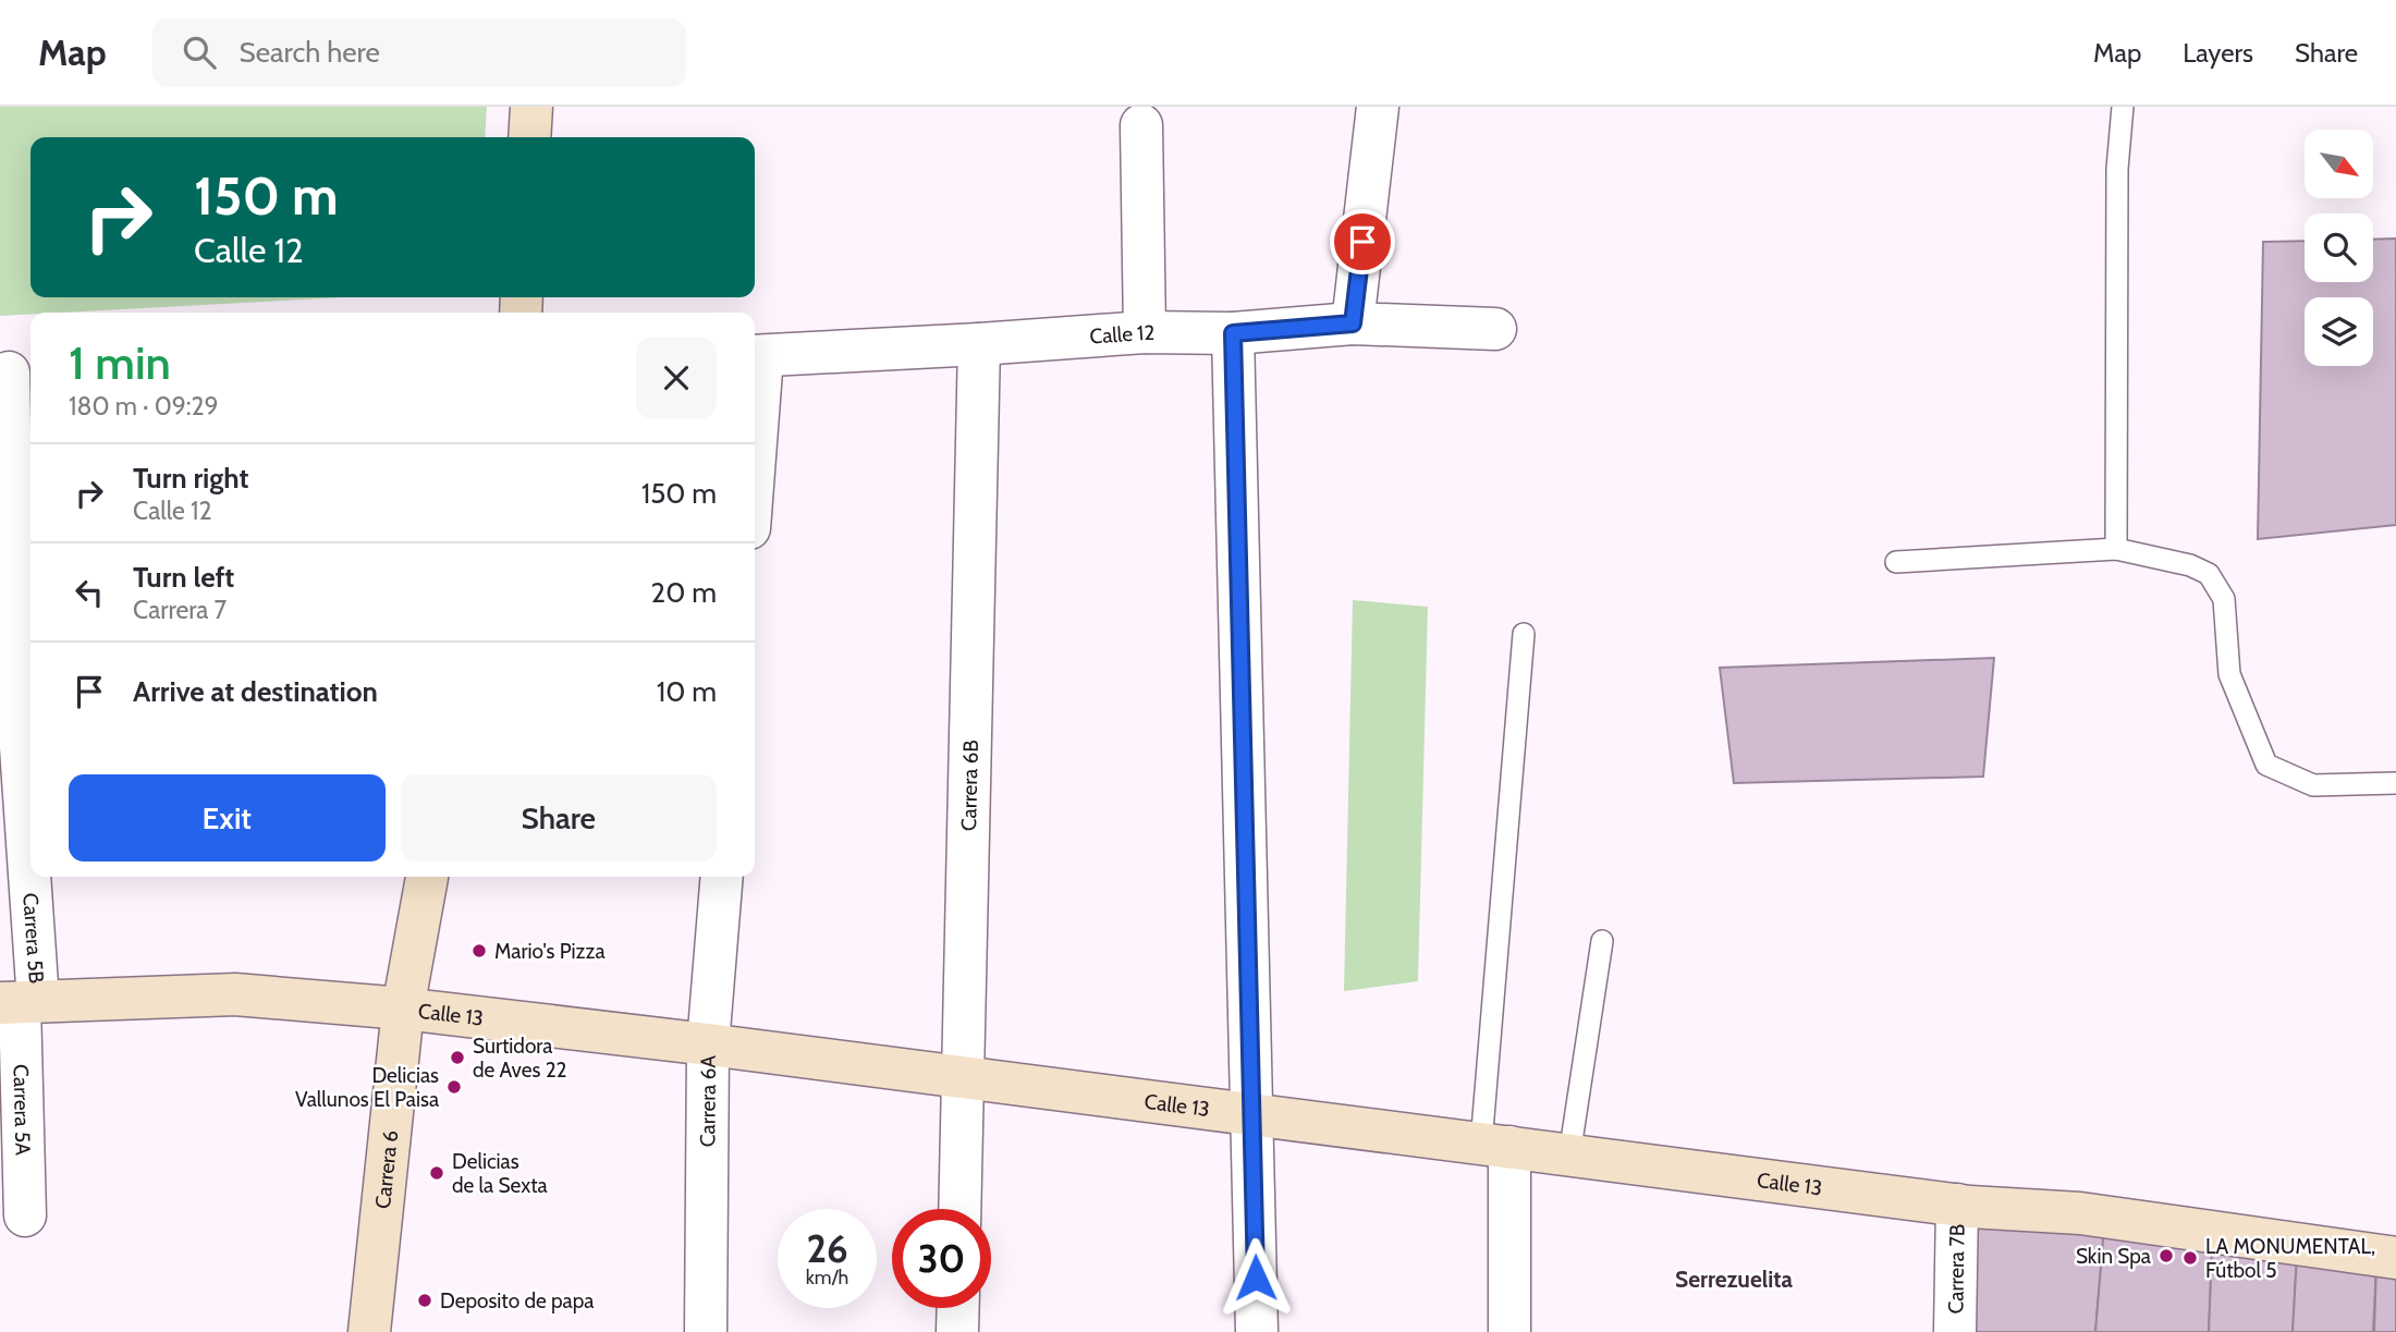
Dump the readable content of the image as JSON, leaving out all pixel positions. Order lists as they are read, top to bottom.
{
  "streets": {
    "main road": ["Calle 13", "Carrera 6"],
    "street": [
      "Calle 12",
      "Carrera 6B",
      "Carrera 5B",
      "Carrera 6A",
      "Carrera 5A",
      "Carrera 7B"
    ]
  },
  "crossings": [
    ["Calle 12", "Carrera 6B"],
    ["Carrera 6B", "Calle 13"],
    ["Carrera 5B", "Calle 13"],
    ["Carrera 5B", "Carrera 5A"],
    ["Calle 13", "Carrera 6A"],
    ["Calle 13", "Carrera 5A"],
    ["Calle 13", "Carrera 6"],
    ["Calle 13", "Carrera 7B"]
  ],
  "districts": ["Serrezuelita"],
  "places": [
    "Mario's Pizza",
    "Surtidora de Aves 22",
    "Delicias Vallunos El Paisa",
    "Delicias de la Sexta",
    "Skin Spa",
    "LA MONUMENTAL, Fútbol 5",
    "Deposito de papa"
  ],
  "north": "bottom right",
  "page": {
    "header": "Map",
    "search": "Search here",
    "nav": ["Map", "Layers", "Share"],
    "turn": ["150 m", "Calle 12"],
    "heading": ["1 min", "180 m · 09:29"],
    "list": [
      {
        "name": "Turn right",
        "note": "Calle 12",
        "value": "150 m"
      },
      {
        "name": "Turn left",
        "note": "Carrera 7",
        "value": "20 m"
      },
      {
        "name": "Arrive at destination",
        "value": "10 m"
      }
    ],
    "buttons": ["Exit", "Share"],
    "speed": "26 km/h",
    "limit": "30"
  }
}
